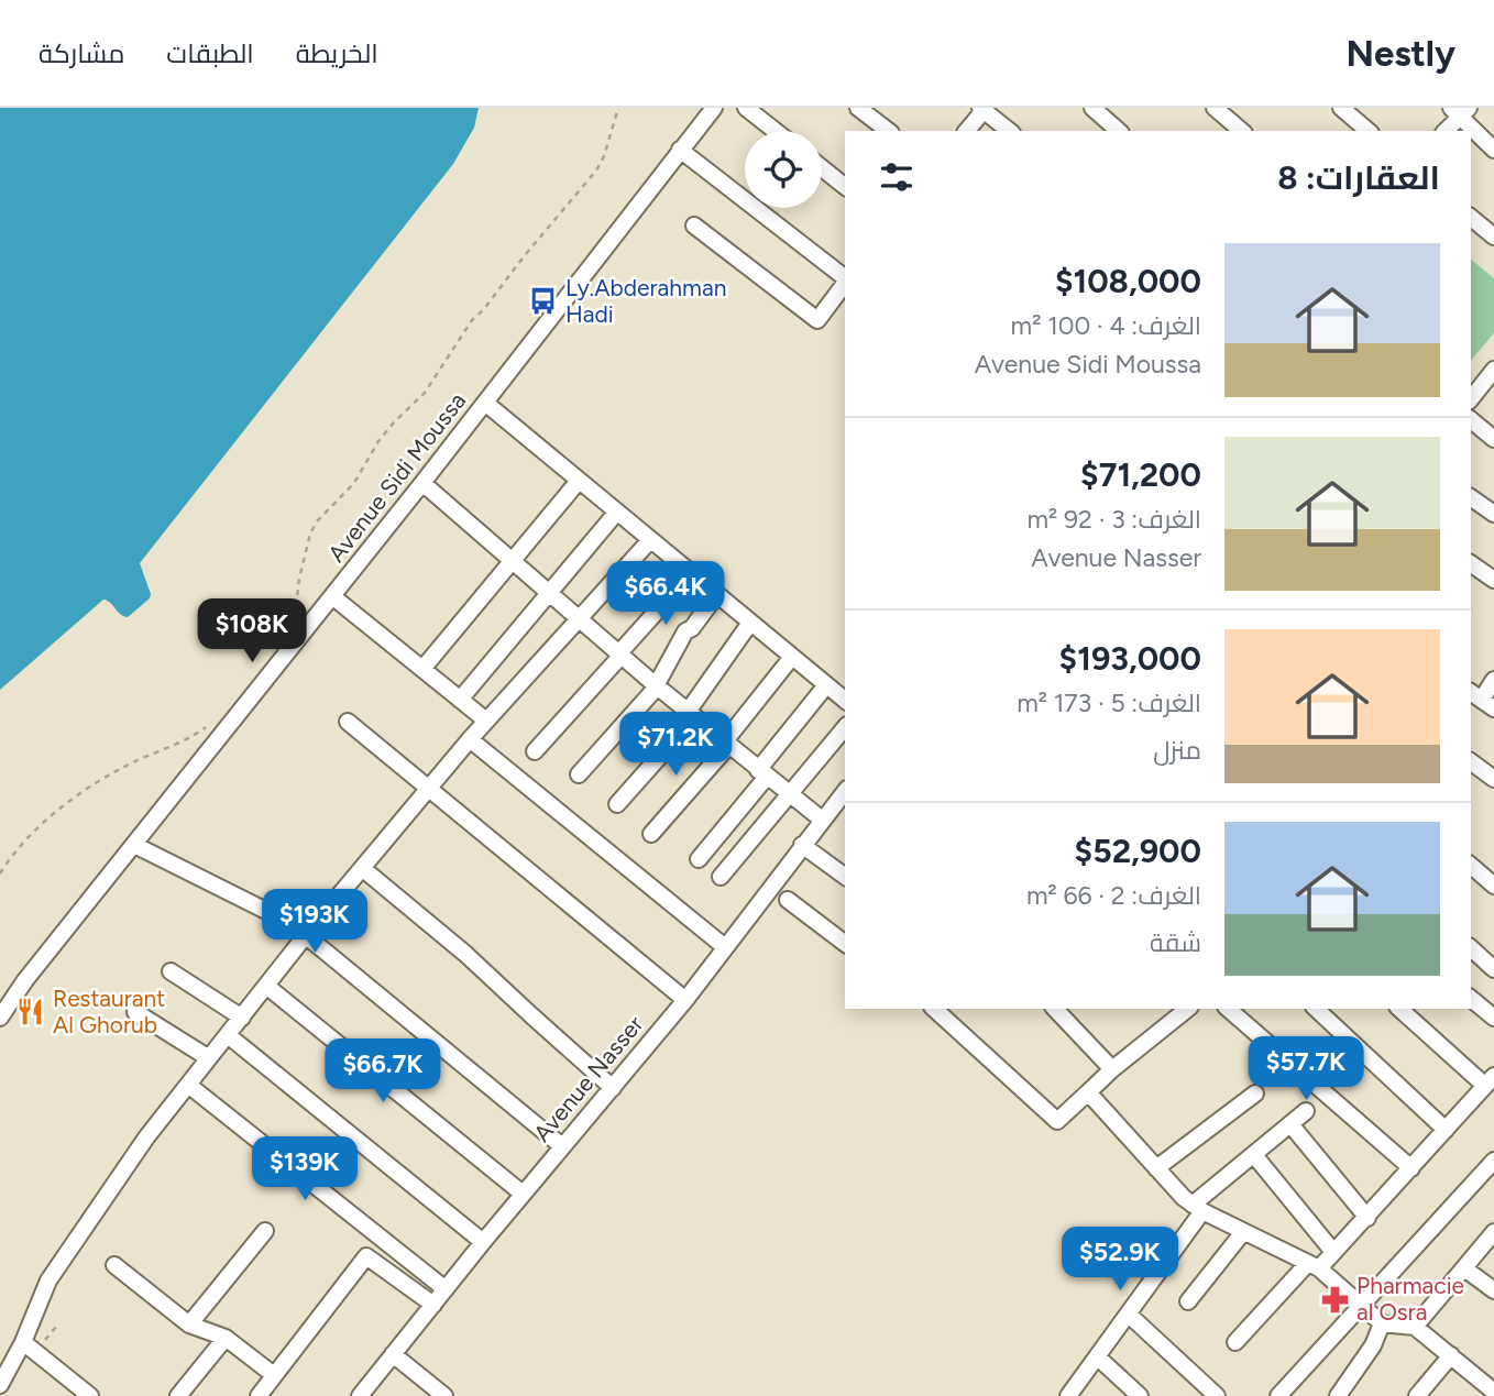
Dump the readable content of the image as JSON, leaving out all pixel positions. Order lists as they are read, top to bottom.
{
  "streets": {
    "street": ["Avenue Sidi Moussa", "Avenue Nasser"]
  },
  "places": {
    "bus stop": ["Ly.Abderahman Hadi"],
    "restaurant": ["Restaurant Al Ghorub"],
    "pharmacy": ["Pharmacie al Osra"]
  },
  "page": {
    "header": "Nestly",
    "nav": ["الخريطة", "الطبقات", "مشاركة"],
    "heading": "العقارات: 8",
    "list": [
      {
        "name": "$108,000",
        "note": "الغرف: 4 · 100 m² · Avenue Sidi Moussa"
      },
      {
        "name": "$71,200",
        "note": "الغرف: 3 · 92 m² · Avenue Nasser"
      },
      {
        "name": "$193,000",
        "note": "الغرف: 5 · 173 m² · منزل"
      },
      {
        "name": "$52,900",
        "note": "الغرف: 2 · 66 m² · شقة"
      }
    ],
    "price": [
      "$66.4K",
      "$108K",
      "$71.2K",
      "$193K",
      "$57.7K",
      "$66.7K",
      "$139K",
      "$52.9K"
    ]
  }
}
